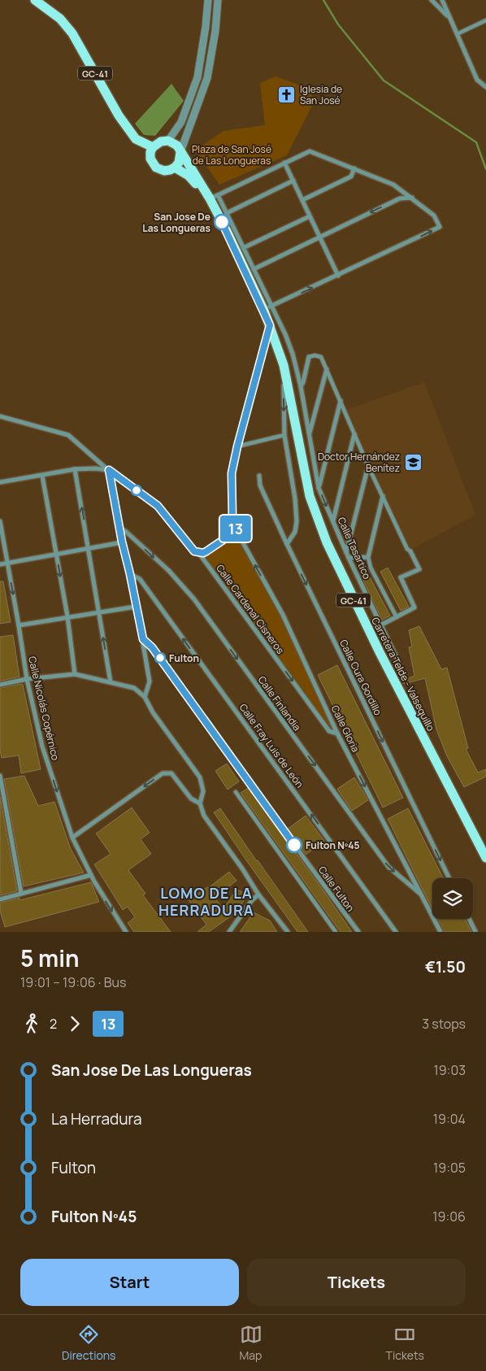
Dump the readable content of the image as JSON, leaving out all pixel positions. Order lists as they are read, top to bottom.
{
  "streets": {
    "main road": ["GC-41", "Carretera Telde - Valsequillo"],
    "street": [
      "Calle Tasartico",
      "Calle Cardenal Cisneros",
      "Calle Cura Gordillo",
      "Calle Finlandia",
      "Calle Nicolás Copérnico",
      "Calle Gloria",
      "Calle Fray Luis de León",
      "Calle Fulton"
    ]
  },
  "crossings": [
    ["GC-41", "Carretera Telde - Valsequillo"],
    ["Calle Tasartico", "Carretera Telde - Valsequillo"],
    ["Calle Cardenal Cisneros", "Calle Gloria"],
    ["Carretera Telde - Valsequillo", "Calle Gloria"],
    ["Calle Finlandia", "Calle Gloria"]
  ],
  "one_way": [
    "Calle Cardenal Cisneros",
    "Calle Cura Gordillo",
    "Calle Finlandia",
    "Calle Nicolás Copérnico",
    "Calle Fray Luis de León"
  ],
  "districts": ["LOMO DE LA HERRADURA"],
  "parks": ["Plaza de San José de Las Longueras"],
  "places": {
    "church": ["Iglesia de San José"],
    "other": ["San Jose De Las Longueras", "Fulton", "Fulton Nº45"],
    "school or university": ["Doctor Hernández Benítez"]
  },
  "lines": ["bus line 13"],
  "page": {
    "on_map": "13",
    "heading": ["5 min", "19:01 – 19:06 · Bus", "€1.50"],
    "legs": ["2", "13", "3 stops"],
    "list": [
      {
        "name": "San Jose De Las Longueras",
        "value": "19:03"
      },
      {
        "name": "La Herradura",
        "value": "19:04"
      },
      {
        "name": "Fulton",
        "value": "19:05"
      },
      {
        "name": "Fulton Nº45",
        "value": "19:06"
      }
    ],
    "buttons": ["Start", "Tickets"],
    "tabs": ["Directions", "Map", "Tickets"]
  }
}
